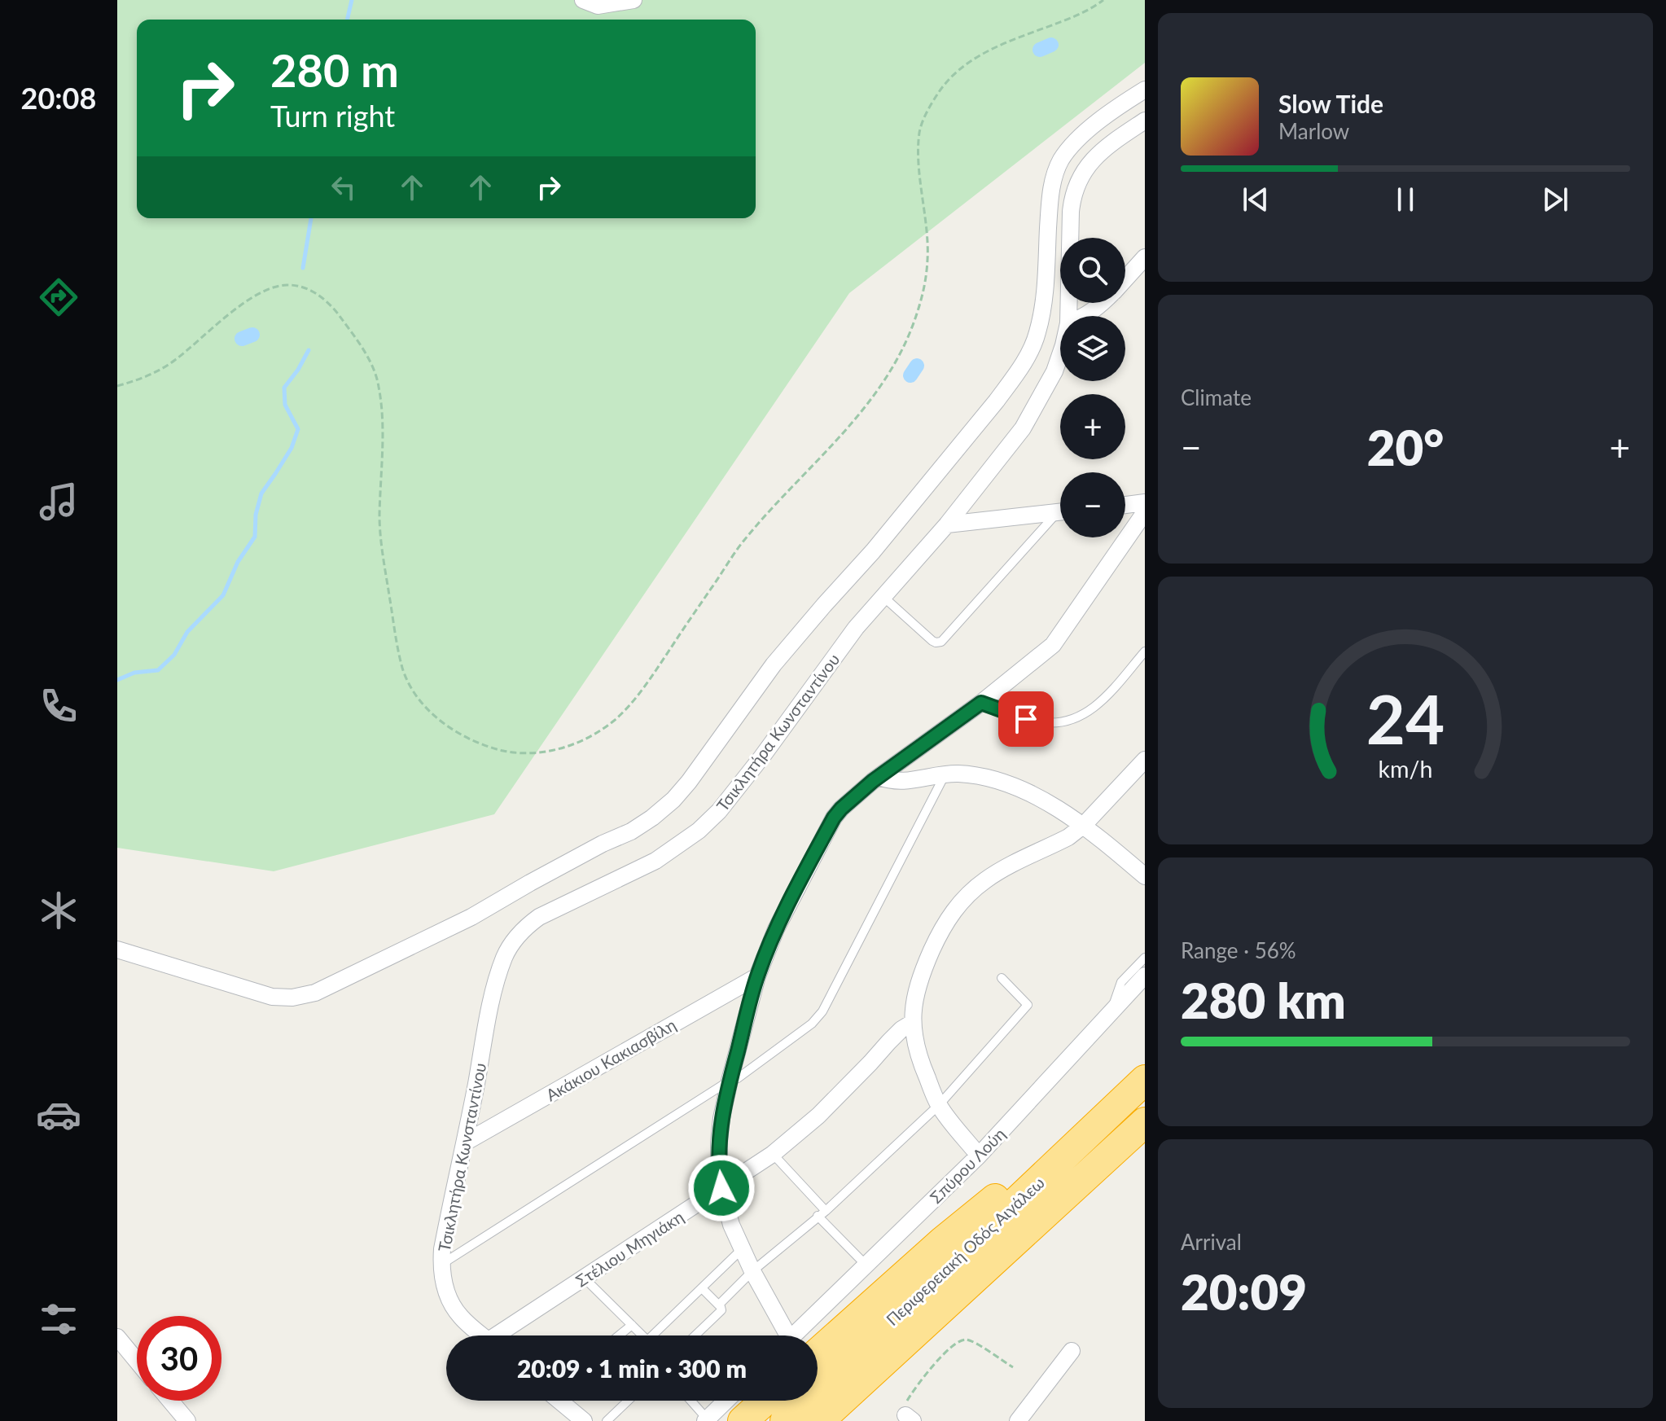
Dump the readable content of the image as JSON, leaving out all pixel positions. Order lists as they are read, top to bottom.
{
  "streets": {
    "highway": ["Περιφερειακή Οδός Αιγάλεω"],
    "street": [
      "Τσικλητήρα Κωνσταντίνου",
      "Ακάκιου Κακιασβίλη",
      "Σπύρου Λούη",
      "Στέλιου Μηγιάκη"
    ]
  },
  "crossings": [
    ["Τσικλητήρα Κωνσταντίνου", "Ακάκιου Κακιασβίλη"]
  ],
  "page": {
    "tabs": "20:08",
    "turn": ["280 m", "Turn right"],
    "song": ["Slow Tide", "Marlow"],
    "map_buttons": ["+", "−"],
    "tile": [
      "Climate",
      ["Range · 56%", "280 km"],
      ["Arrival", "20:09"]
    ],
    "heat": ["−", "20°", "+"],
    "limit": "30",
    "trip": "20:09 · 1 min · 300 m",
    "gauge": ["24", "km/h"]
  }
}
